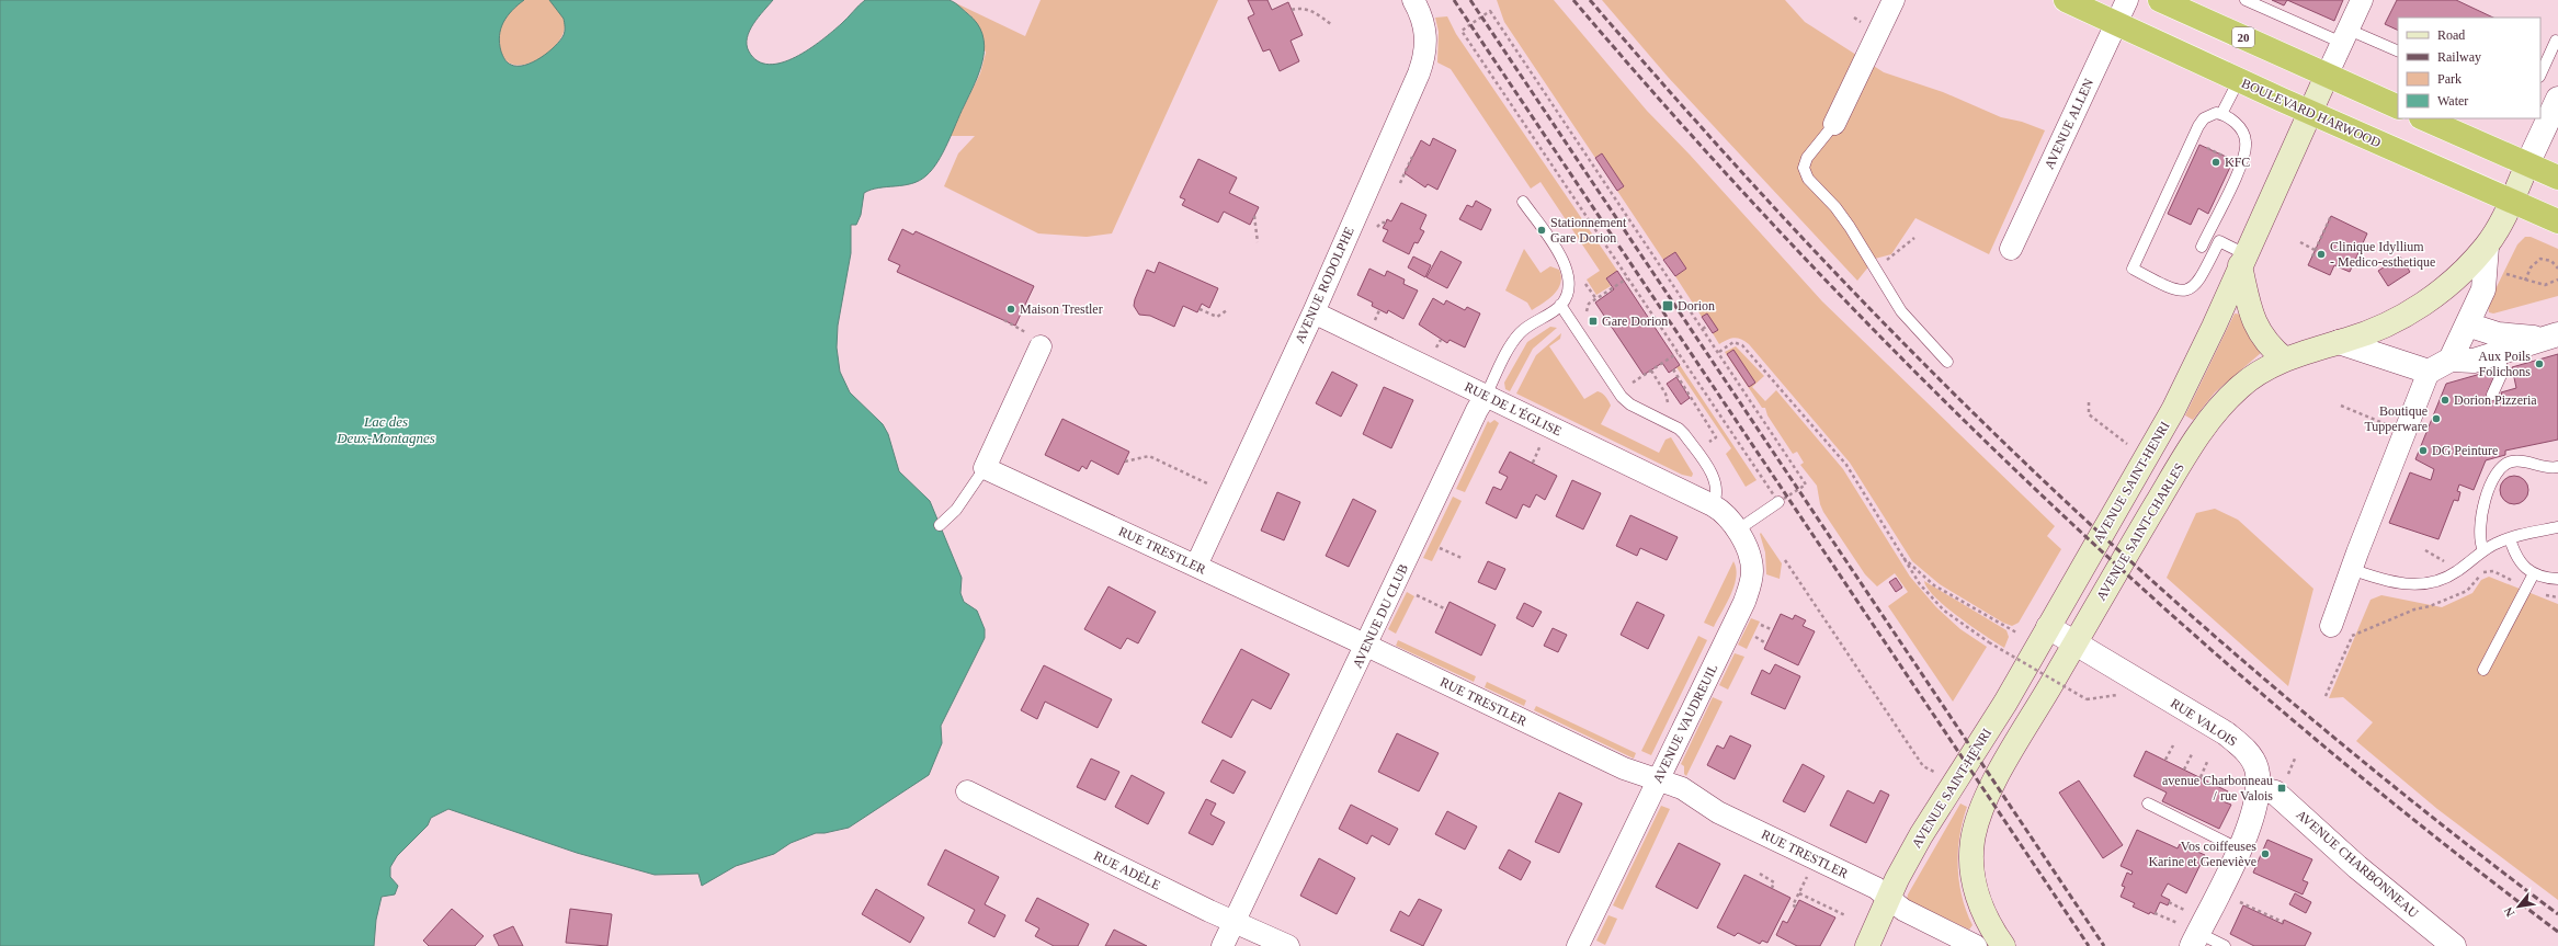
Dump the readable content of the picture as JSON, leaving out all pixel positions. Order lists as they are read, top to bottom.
{
  "streets": {
    "highway": ["20", "BOULEVARD HARWOOD"],
    "main road": ["AVENUE SAINT-HENRI", "AVENUE SAINT-CHARLES"],
    "street": [
      "AVENUE ALLEN",
      "AVENUE RODOLPHE",
      "RUE DE L'ÉGLISE",
      "RUE TRESTLER",
      "AVENUE DU CLUB",
      "RUE VALOIS",
      "AVENUE VAUDREUIL",
      "AVENUE CHARBONNEAU",
      "RUE ADÈLE"
    ]
  },
  "crossings": [
    ["20", "AVENUE SAINT-HENRI"],
    ["BOULEVARD HARWOOD", "AVENUE ALLEN"],
    ["BOULEVARD HARWOOD", "AVENUE SAINT-HENRI"],
    ["BOULEVARD HARWOOD", "AVENUE SAINT-CHARLES"],
    ["AVENUE RODOLPHE", "RUE DE L'ÉGLISE"],
    ["AVENUE RODOLPHE", "RUE TRESTLER"],
    ["RUE DE L'ÉGLISE", "AVENUE DU CLUB"],
    ["RUE DE L'ÉGLISE", "AVENUE VAUDREUIL"],
    ["AVENUE SAINT-HENRI", "RUE TRESTLER"],
    ["AVENUE SAINT-HENRI", "RUE VALOIS"],
    ["AVENUE SAINT-CHARLES", "RUE VALOIS"],
    ["RUE TRESTLER", "AVENUE DU CLUB"],
    ["RUE TRESTLER", "AVENUE VAUDREUIL"],
    ["AVENUE DU CLUB", "RUE ADÈLE"],
    ["RUE VALOIS", "AVENUE CHARBONNEAU"]
  ],
  "water": ["Lac des Deux-Montagnes"],
  "places": {
    "other": [
      "KFC",
      "Stationnement Gare Dorion",
      "Clinique Idyllium - Medico-esthetique",
      "Maison Trestler",
      "Aux Poils Folichons",
      "Dorion Pizzeria",
      "Boutique Tupperware",
      "DG Peinture",
      "Vos coiffeuses Karine et Geneviève"
    ],
    "transit": ["Dorion", "Gare Dorion", "avenue Charbonneau / rue Valois"]
  },
  "legend": [
    "Road",
    "Railway",
    "Park",
    "Water"
  ],
  "north": "bottom left"
}
